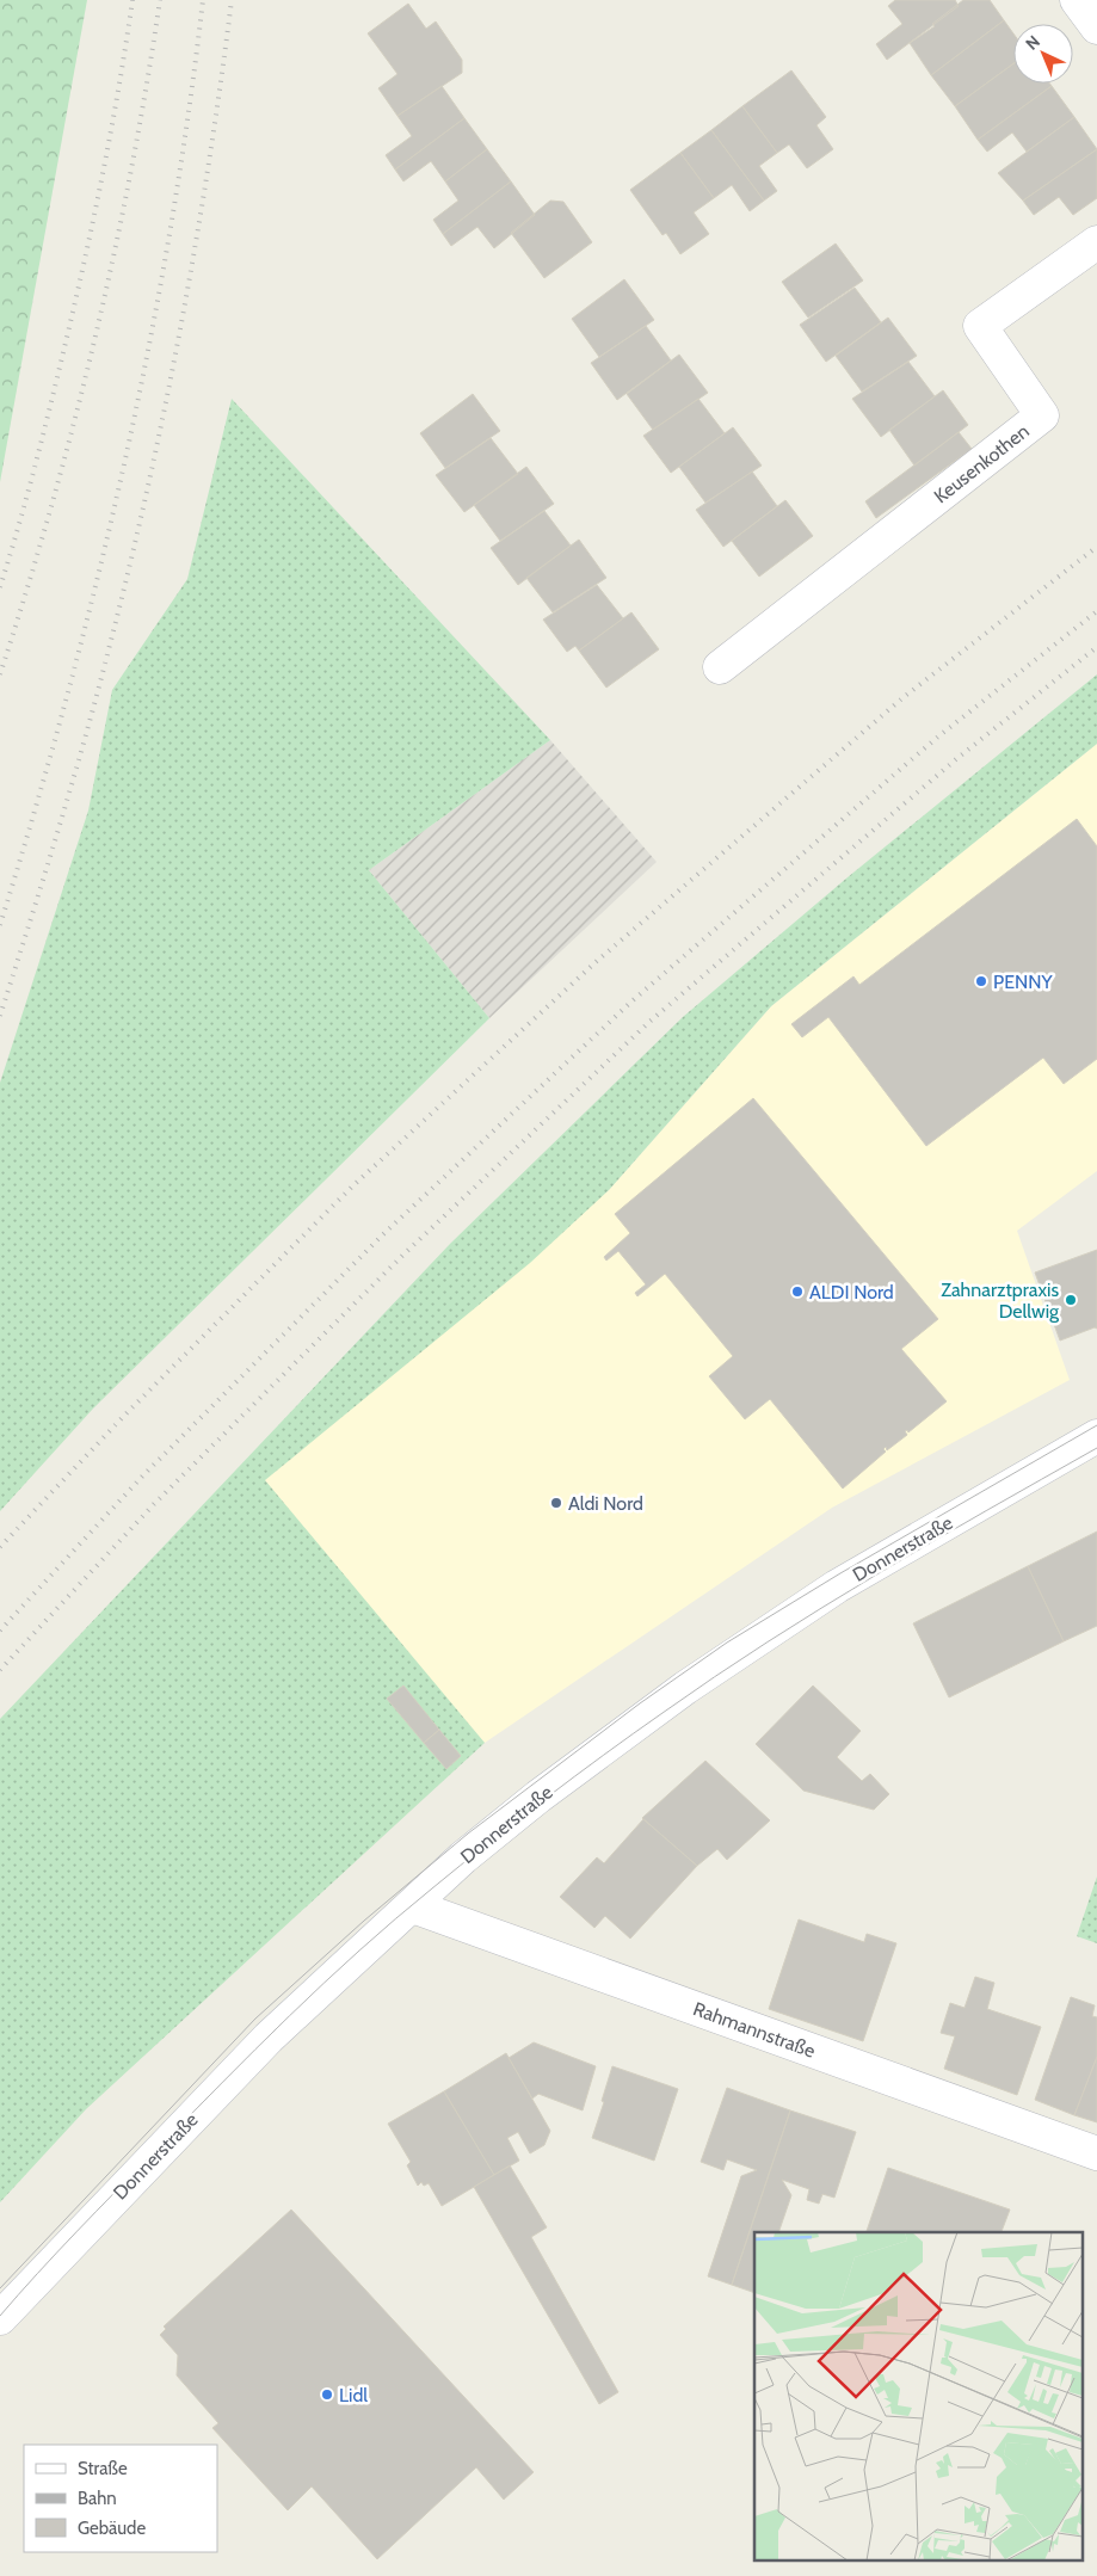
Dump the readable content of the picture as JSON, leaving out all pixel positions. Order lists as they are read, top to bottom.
{
  "streets": {
    "main road": ["Keusenkothen", "Donnerstraße", "Rahmannstraße"]
  },
  "crossings": [
    ["Donnerstraße", "Rahmannstraße"]
  ],
  "places": [
    "PENNY",
    "ALDI Nord",
    "Zahnarztpraxis Dellwig",
    "Aldi Nord",
    "Lidl"
  ],
  "legend": ["Straße", "Bahn", "Gebäude"],
  "north": "top left"
}
